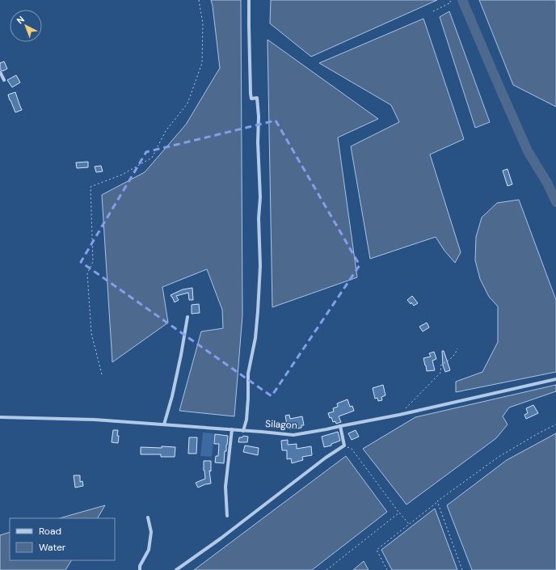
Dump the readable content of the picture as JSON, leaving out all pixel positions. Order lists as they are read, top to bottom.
{
  "streets": {
    "street": ["Silagon"]
  },
  "legend": ["Road", "Water"],
  "north": "top left"
}
